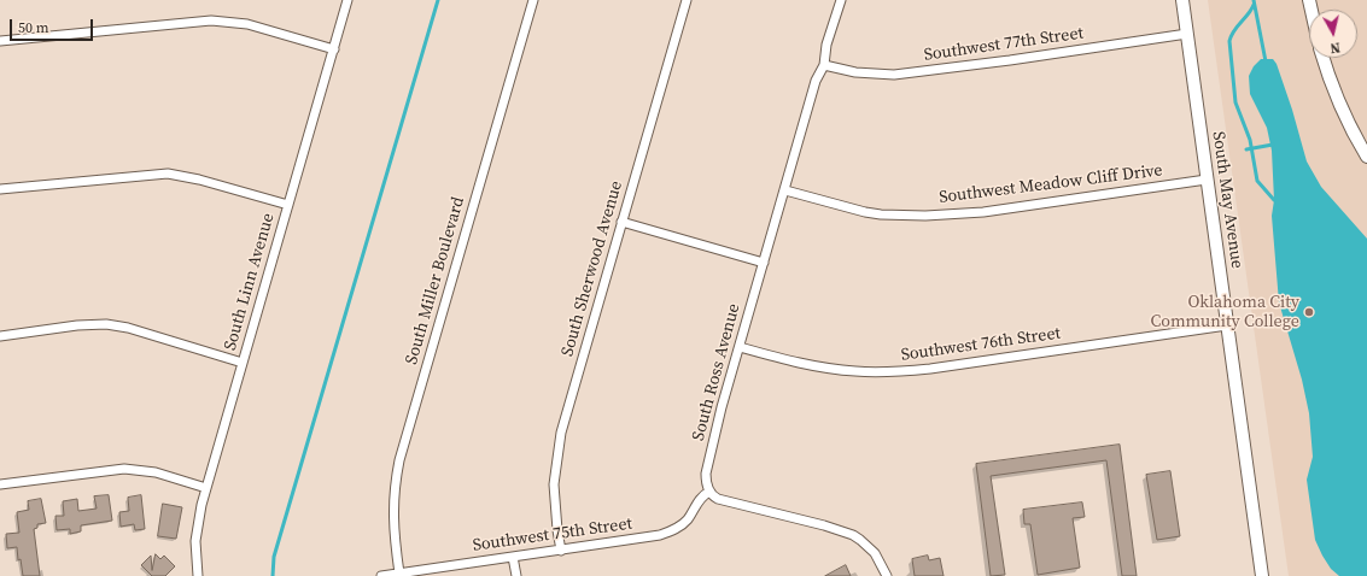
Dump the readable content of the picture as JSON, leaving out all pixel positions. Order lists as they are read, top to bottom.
{
  "streets": {
    "main road": ["South May Avenue"],
    "street": [
      "Southwest 77th Street",
      "Southwest Meadow Cliff Drive",
      "South Sherwood Avenue",
      "South Miller Boulevard",
      "South Linn Avenue",
      "Southwest 76th Street",
      "South Ross Avenue",
      "Southwest 75th Street"
    ]
  },
  "crossings": [
    ["Southwest 77th Street", "South May Avenue"],
    ["Southwest 77th Street", "South Ross Avenue"],
    ["Southwest Meadow Cliff Drive", "South May Avenue"],
    ["Southwest Meadow Cliff Drive", "South Ross Avenue"],
    ["South May Avenue", "Southwest 76th Street"],
    ["South Sherwood Avenue", "Southwest 75th Street"],
    ["South Miller Boulevard", "Southwest 75th Street"],
    ["Southwest 76th Street", "South Ross Avenue"],
    ["South Ross Avenue", "Southwest 75th Street"]
  ],
  "places": ["Oklahoma City Community College"],
  "scale_bar": "50 m",
  "north": "bottom"
}
